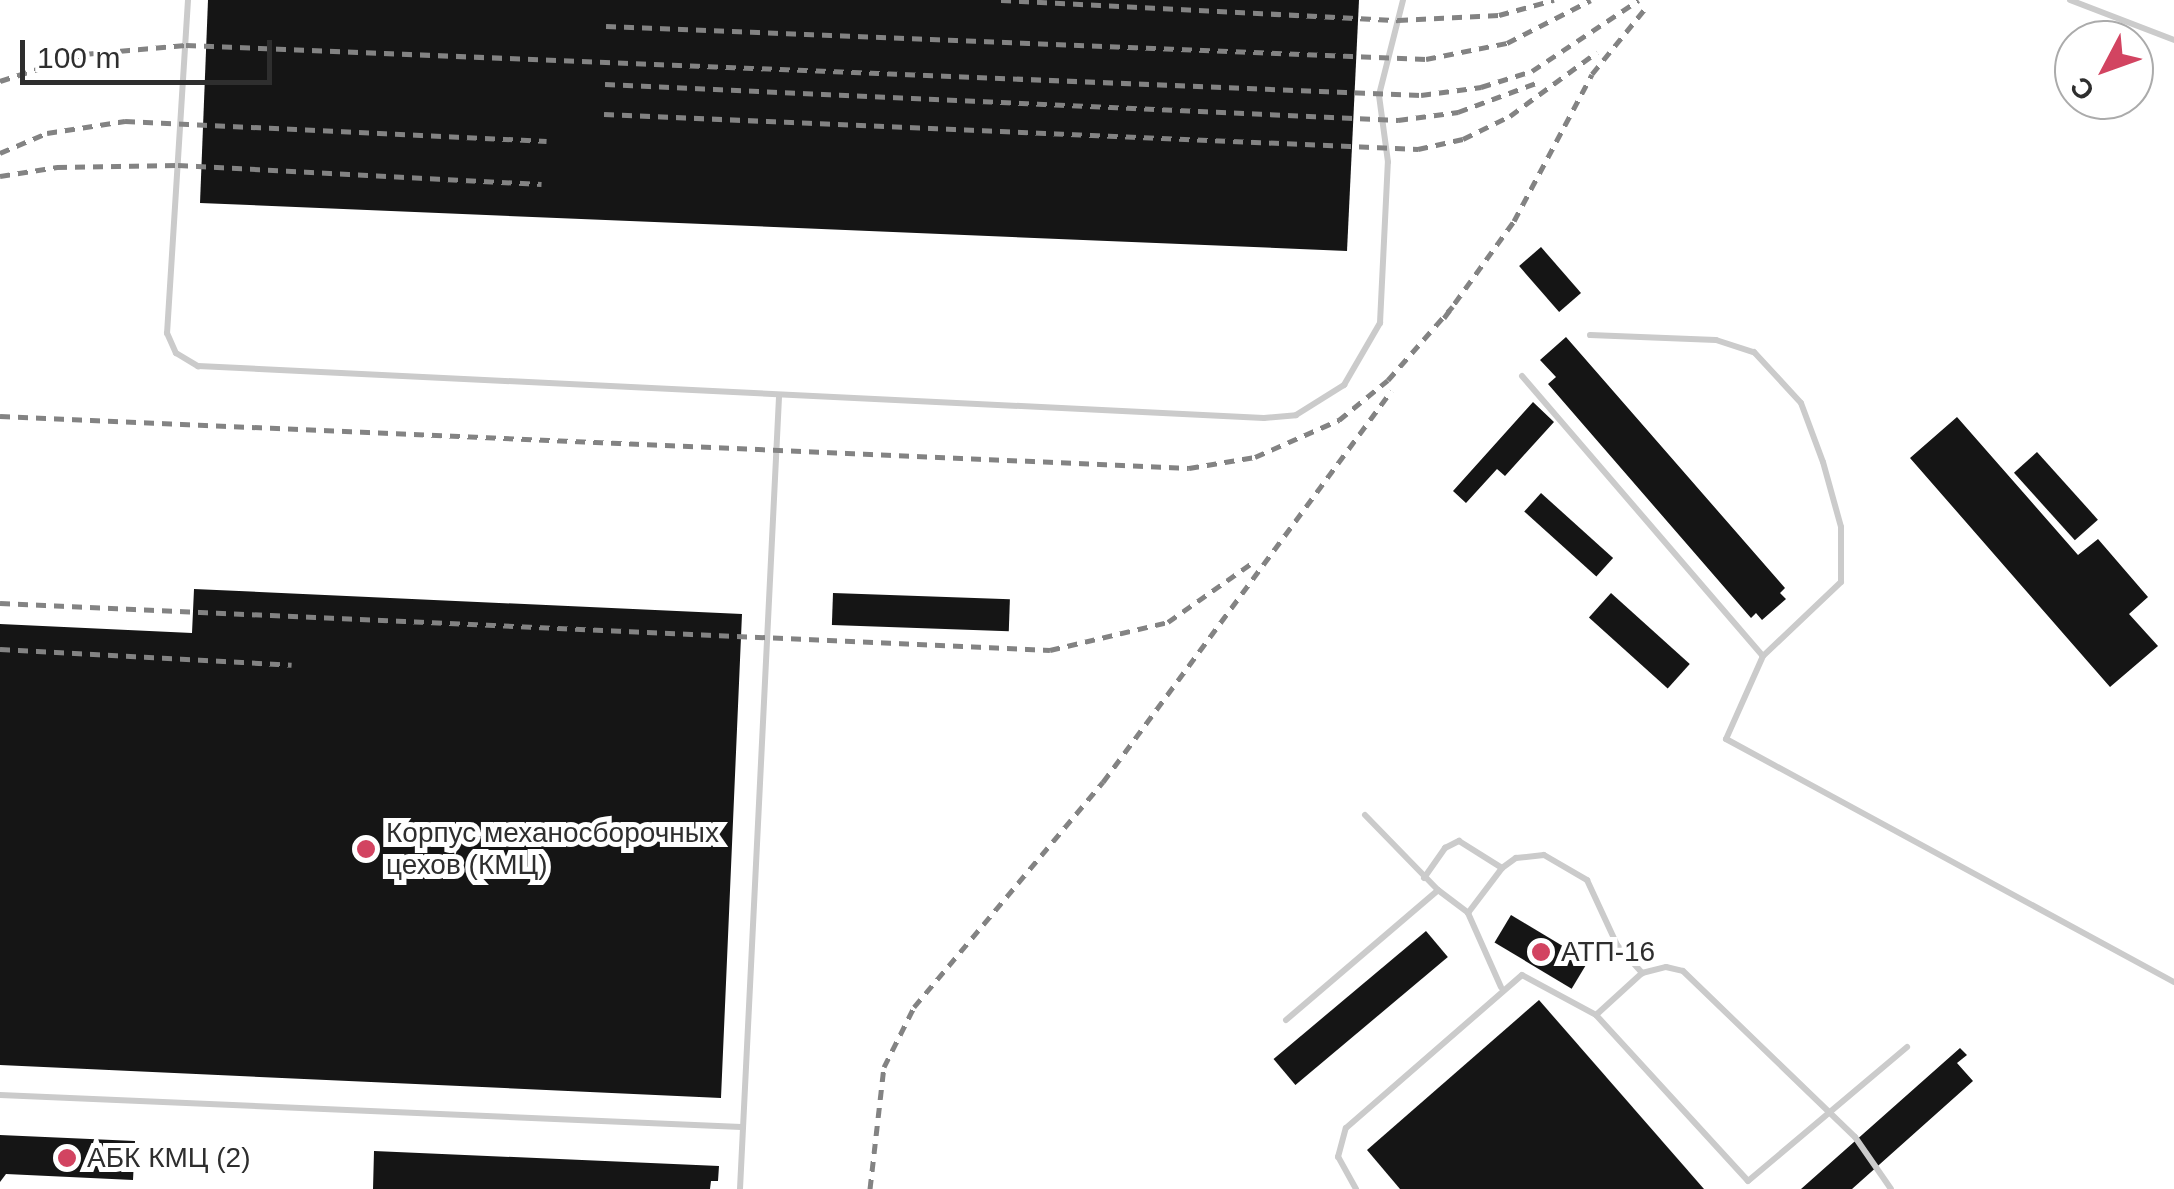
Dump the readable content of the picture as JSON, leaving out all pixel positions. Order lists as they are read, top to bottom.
{
  "places": ["Корпус механосборочных цехов (КМЦ)", "АТП-16", "АБК КМЦ (2)"],
  "scale_bar": "100 m",
  "north": "bottom left"
}
